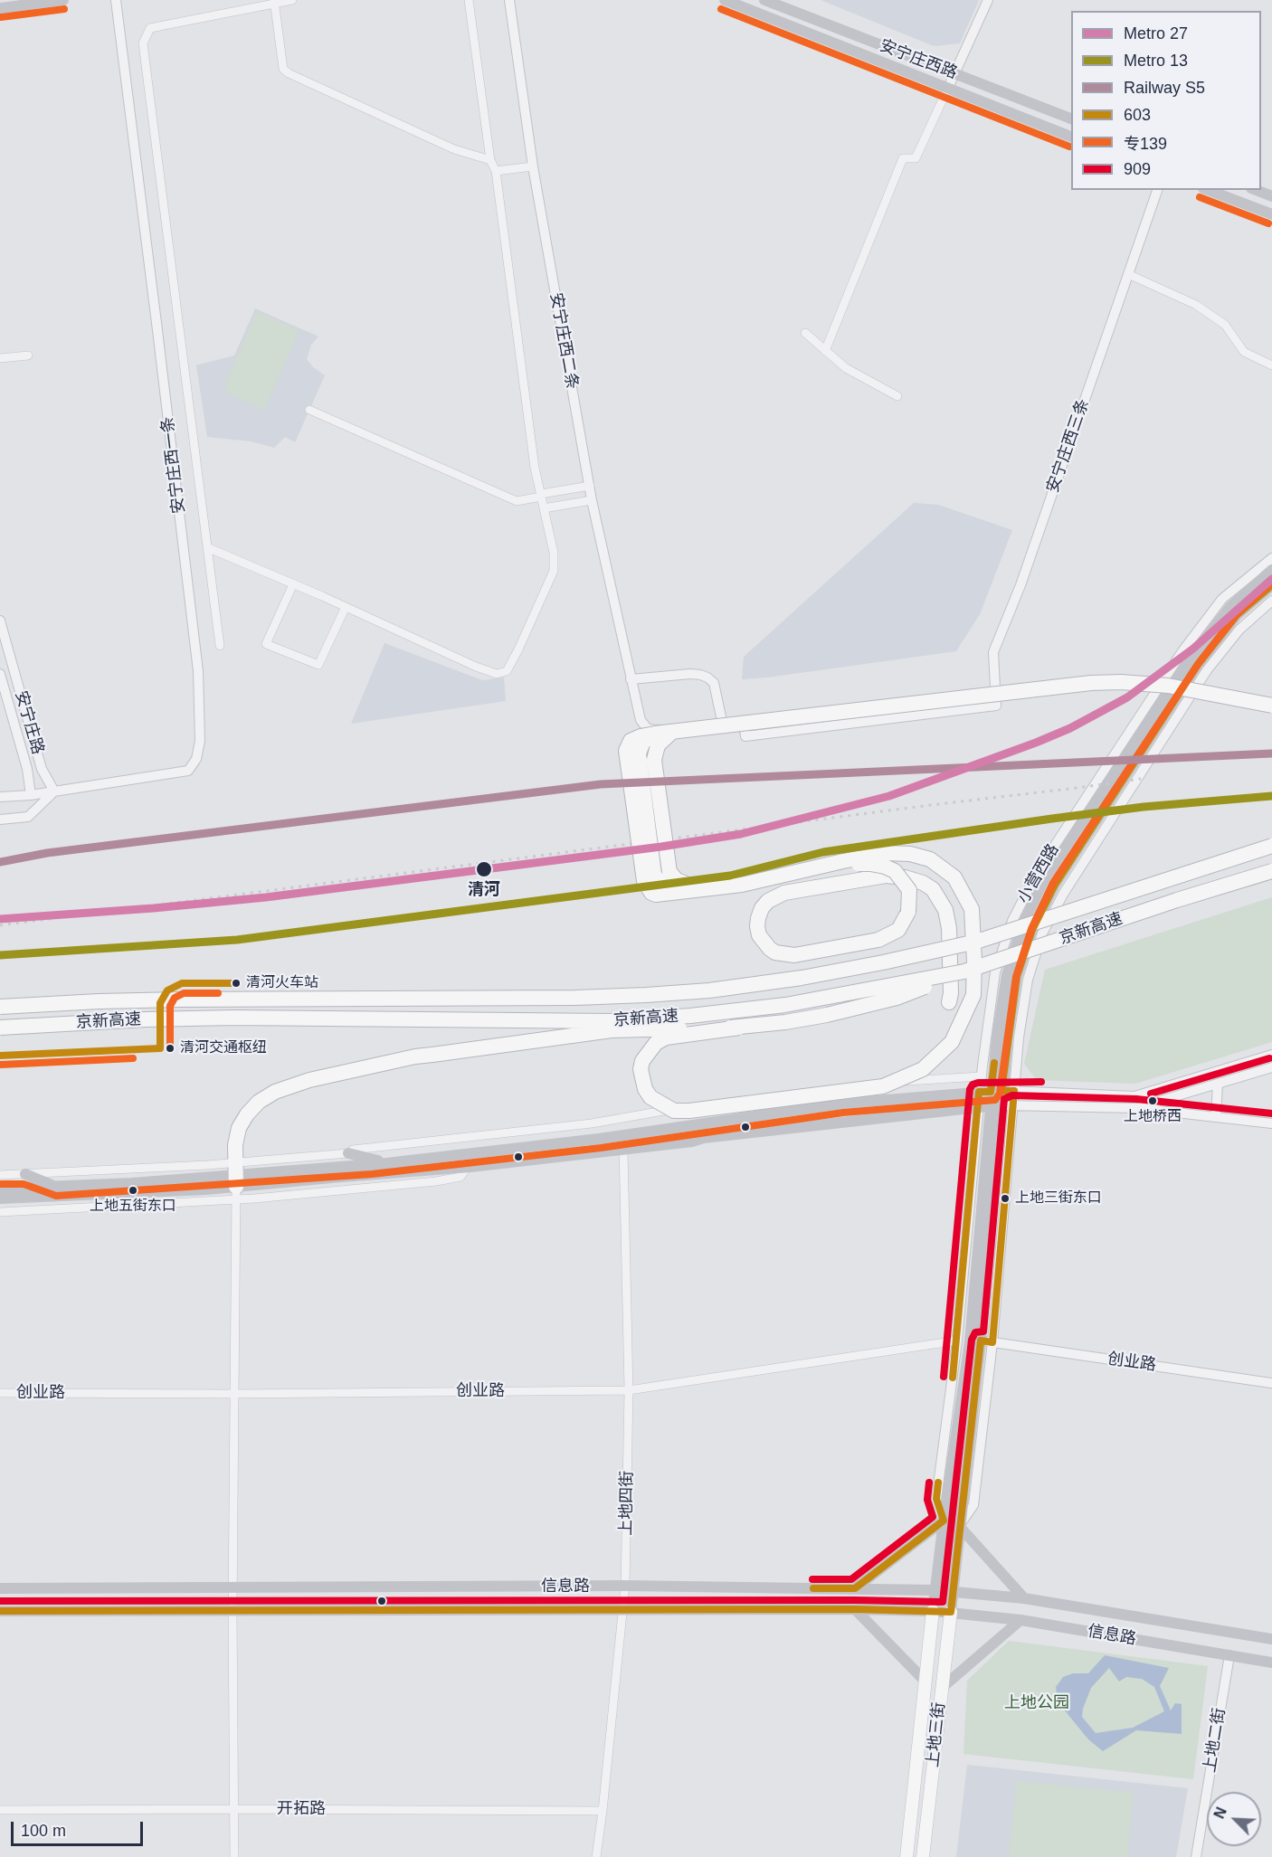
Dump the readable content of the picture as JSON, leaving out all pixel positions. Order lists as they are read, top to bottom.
{
  "streets": {
    "highway": ["京新高速"],
    "main road": [
      "安宁庄西路",
      "小营西路",
      "信息路",
      "上地三街"
    ],
    "street": [
      "安宁庄西二条",
      "安宁庄西三条",
      "安宁庄西一条",
      "安宁庄路",
      "创业路",
      "上地四街",
      "上地二街",
      "开拓路"
    ]
  },
  "crossings": [
    ["安宁庄西二条", "安宁庄西三条"],
    ["安宁庄西一条", "安宁庄路"],
    ["小营西路", "创业路"],
    ["创业路", "上地四街"],
    ["上地四街", "信息路"],
    ["上地四街", "开拓路"],
    ["信息路", "上地三街"],
    ["信息路", "上地二街"]
  ],
  "parks": ["上地公园"],
  "places": [
    "清河",
    "清河火车站",
    "清河交通枢纽",
    "上地桥西",
    "上地五街东口",
    "上地三街东口"
  ],
  "lines": [
    "transit line 专139",
    "metro line 27",
    "transit line 603",
    "rail line S5",
    "metro line 13",
    "transit line 909"
  ],
  "legend": [
    "Metro 27",
    "Metro 13",
    "Railway S5",
    "603",
    "专139",
    "909"
  ],
  "scale_bar": "100 m",
  "north": "top left"
}
